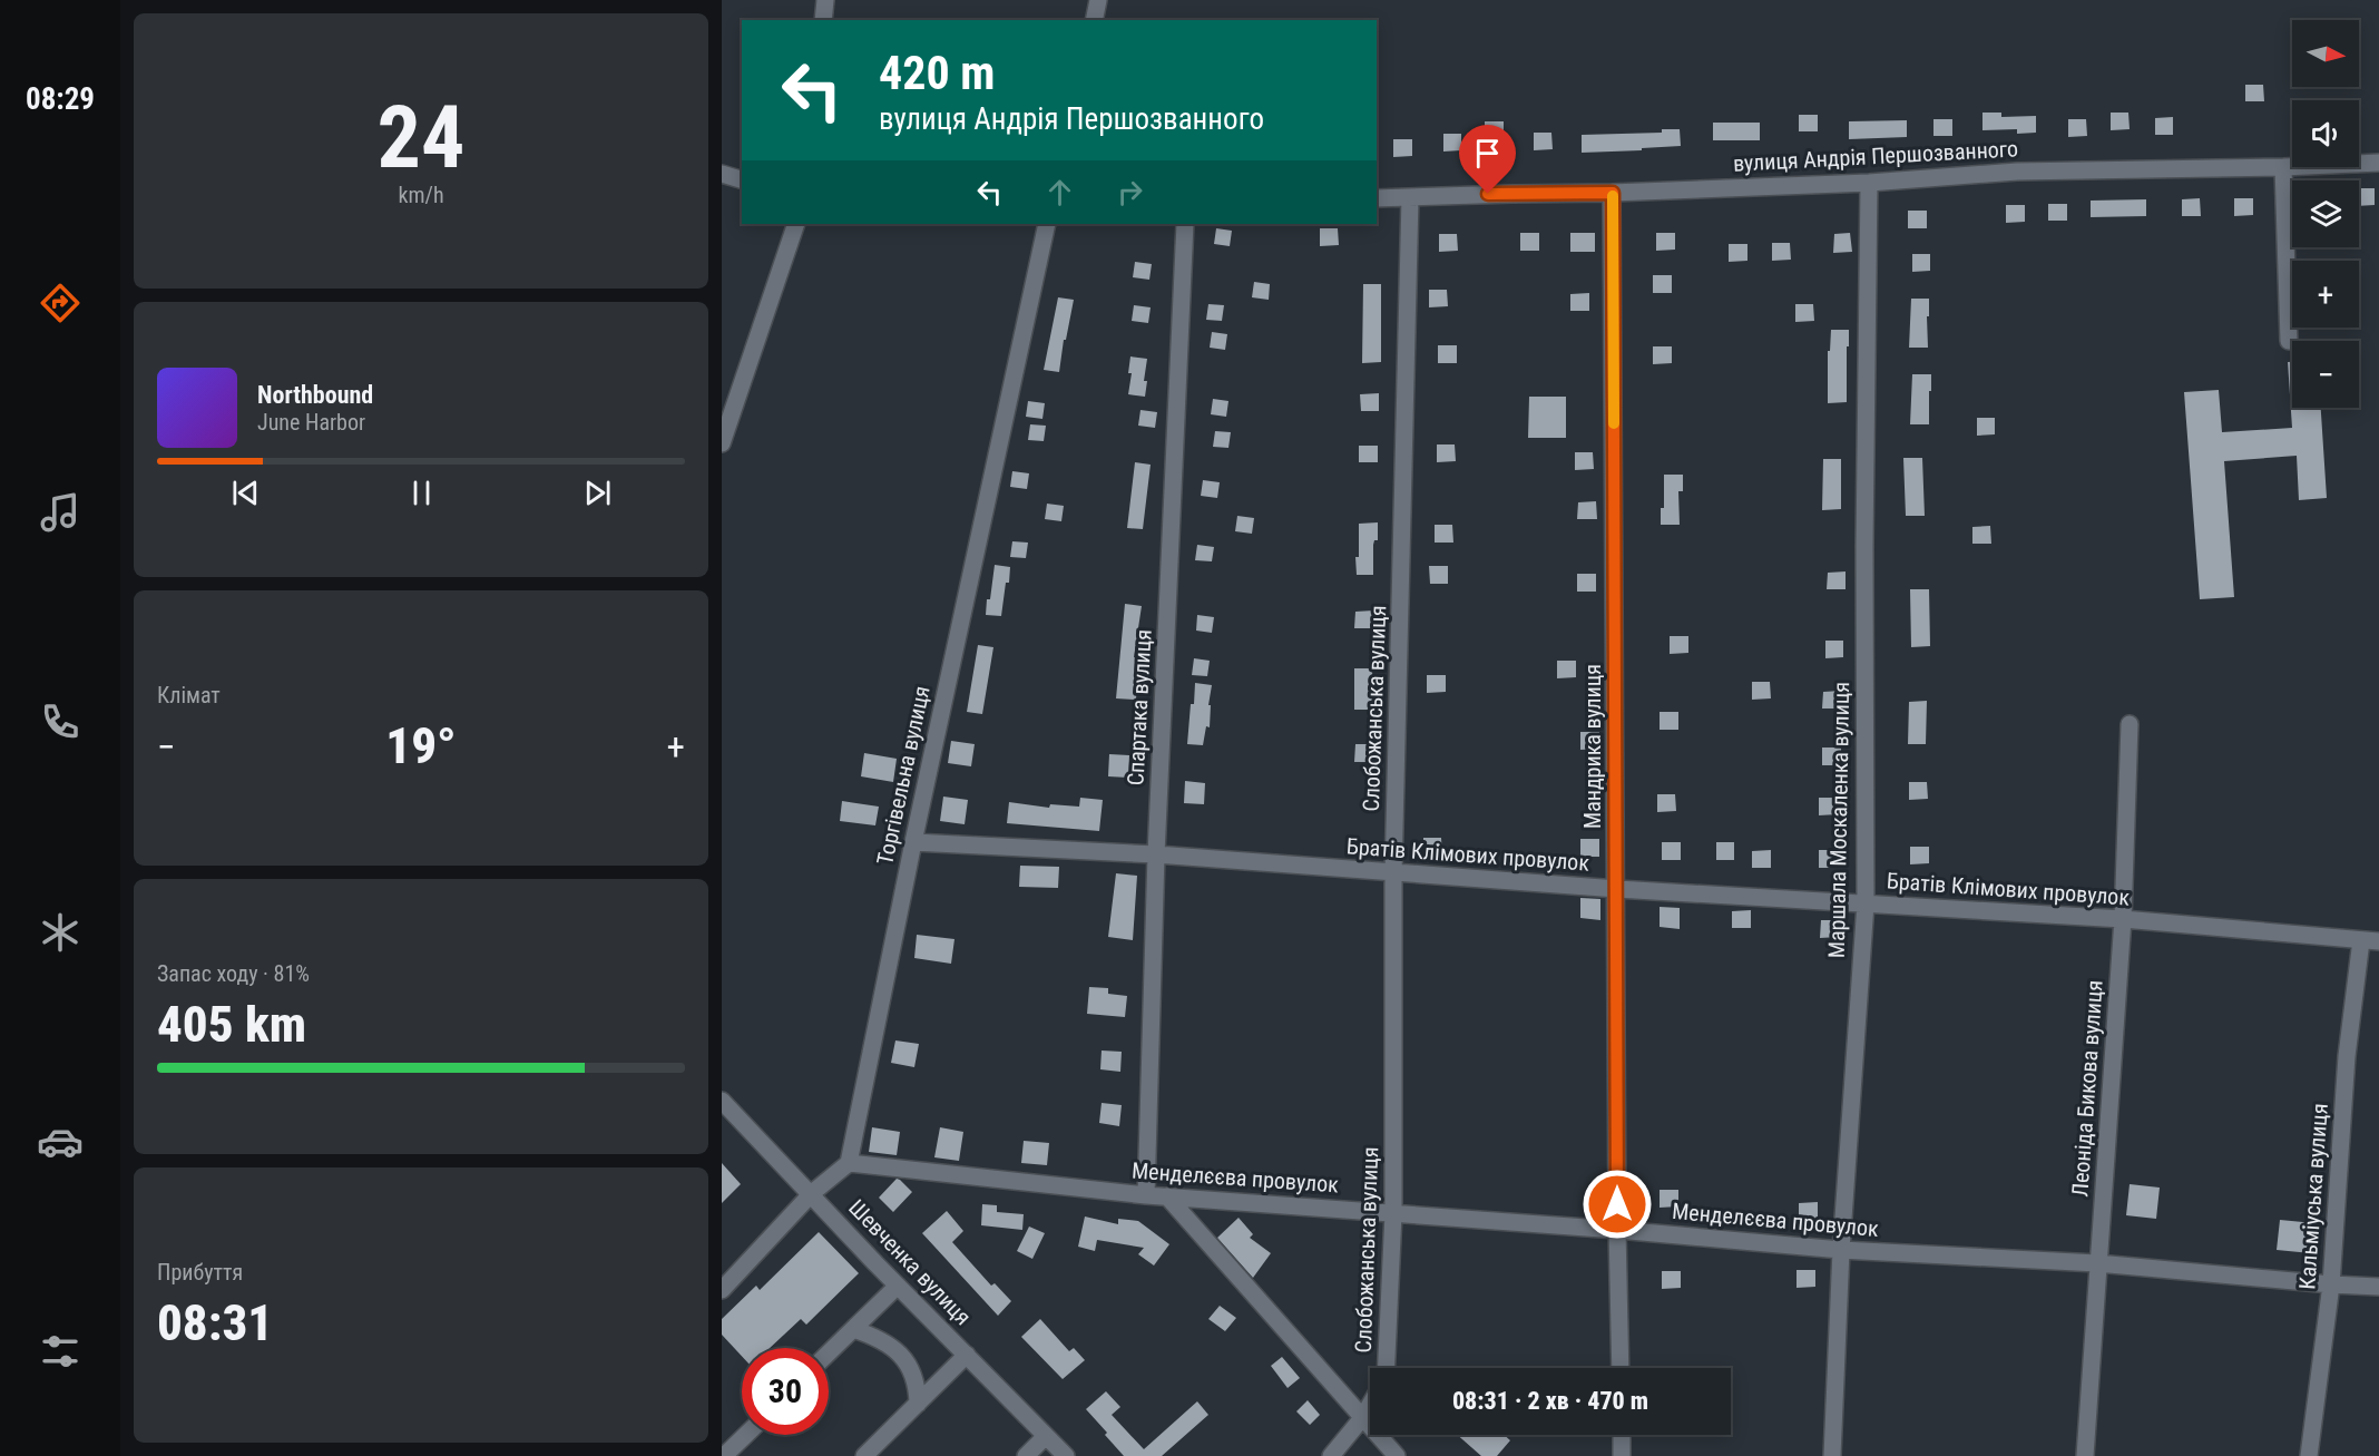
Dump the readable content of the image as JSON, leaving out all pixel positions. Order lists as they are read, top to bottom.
{
  "streets": {
    "street": [
      "вулиця Андрія Першозванного",
      "Спартака вулиця",
      "Слобожанська вулиця",
      "Мандрика вулиця",
      "Торгівельна вулиця",
      "Маршала Москаленка вулиця",
      "Братів Клімових провулок",
      "Леоніда Бикова вулиця",
      "Менделєєва провулок",
      "Кальміуська вулиця",
      "Шевченка вулиця"
    ]
  },
  "crossings": [
    ["вулиця Андрія Першозванного", "Слобожанська вулиця"],
    ["вулиця Андрія Першозванного", "Мандрика вулиця"],
    ["вулиця Андрія Першозванного", "Маршала Москаленка вулиця"],
    ["Спартака вулиця", "Братів Клімових провулок"],
    ["Спартака вулиця", "Менделєєва провулок"],
    ["Слобожанська вулиця", "Братів Клімових провулок"],
    ["Слобожанська вулиця", "Менделєєва провулок"],
    ["Мандрика вулиця", "Братів Клімових провулок"],
    ["Мандрика вулиця", "Менделєєва провулок"],
    ["Торгівельна вулиця", "Братів Клімових провулок"],
    ["Торгівельна вулиця", "Менделєєва провулок"],
    ["Маршала Москаленка вулиця", "Братів Клімових провулок"],
    ["Маршала Москаленка вулиця", "Менделєєва провулок"],
    ["Братів Клімових провулок", "Леоніда Бикова вулиця"],
    ["Братів Клімових провулок", "Кальміуська вулиця"],
    ["Леоніда Бикова вулиця", "Менделєєва провулок"],
    ["Менделєєва провулок", "Кальміуська вулиця"]
  ],
  "north": "right",
  "page": {
    "tabs": "08:29",
    "tile": [
      ["24", "km/h"],
      "Клімат",
      ["Запас ходу · 81%", "405 km"],
      ["Прибуття", "08:31"]
    ],
    "map_buttons": ["+", "−"],
    "turn": ["420 m", "вулиця Андрія Першозванного"],
    "song": ["Northbound", "June Harbor"],
    "heat": ["−", "19°", "+"],
    "limit": "30",
    "trip": "08:31 · 2 хв · 470 m"
  }
}
